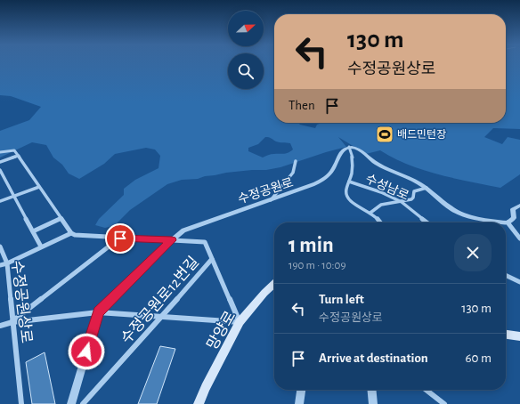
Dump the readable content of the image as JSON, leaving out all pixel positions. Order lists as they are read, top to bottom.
{
  "streets": {
    "main road": ["망양로"],
    "street": [
      "수성남로",
      "수정공원로",
      "수정공원로12번길",
      "수정공원상로"
    ]
  },
  "places": {
    "sports": ["배드민턴장"]
  },
  "north": "right",
  "page": {
    "turn": ["130 m", "수정공원상로"],
    "then": "Then",
    "heading": ["1 min", "190 m · 10:09"],
    "list": [
      {
        "name": "Turn left",
        "note": "수정공원상로",
        "value": "130 m"
      },
      {
        "name": "Arrive at destination",
        "value": "60 m"
      }
    ]
  }
}
